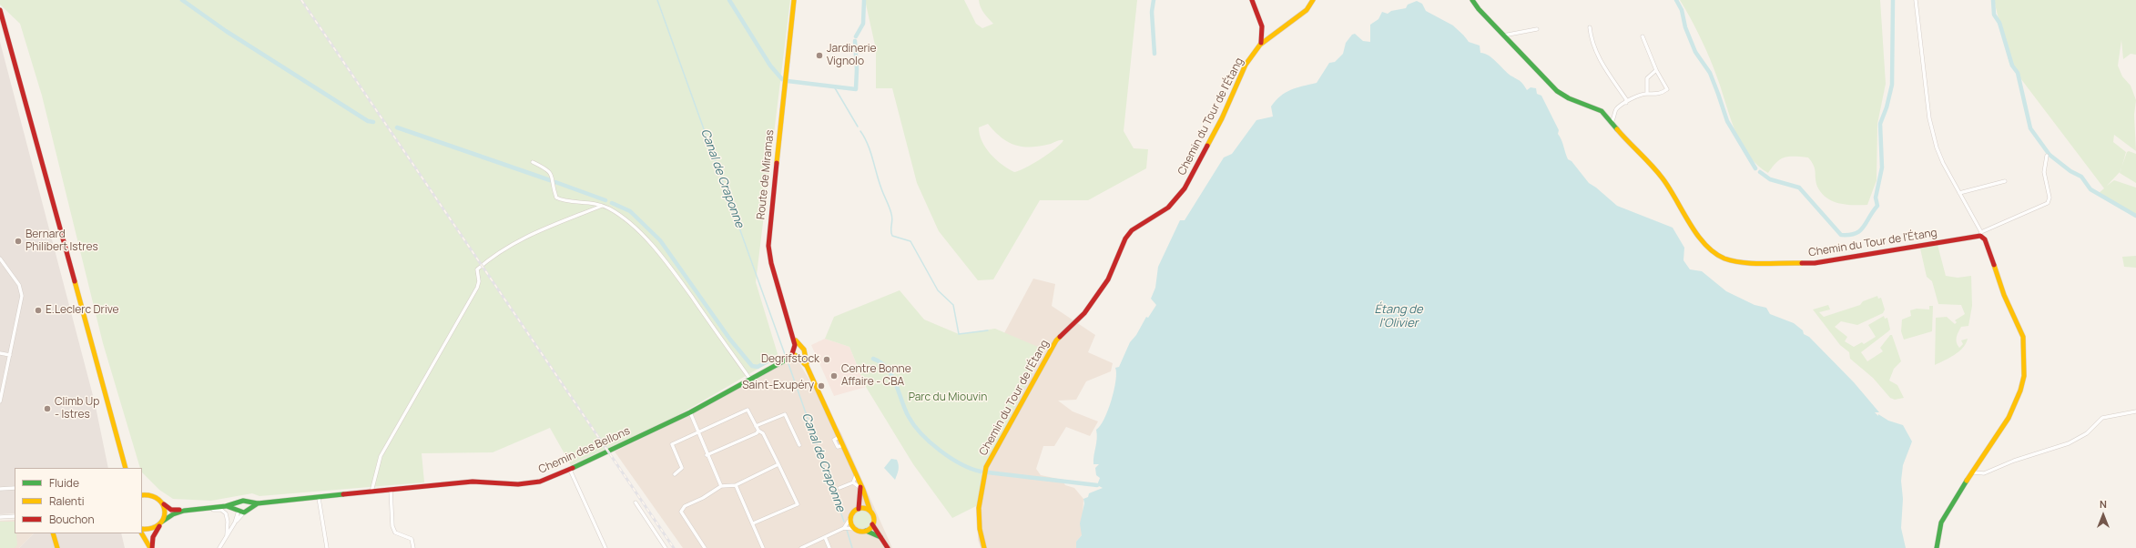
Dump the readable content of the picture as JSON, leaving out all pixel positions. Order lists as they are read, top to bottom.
{
  "streets": {
    "main road": ["Chemin du Tour de l'Étang", "Route de Miramas", "Chemin des Bellons"]
  },
  "crossings": [
    ["Route de Miramas", "Chemin des Bellons"]
  ],
  "water": ["Canal de Craponne", "Étang de l'Olivier"],
  "parks": ["Parc du Miouvin"],
  "places": [
    "Jardinerie Vignolo",
    "Bernard Philibert Istres",
    "E.Leclerc Drive",
    "Degrifstock",
    "Centre Bonne Affaire - CBA",
    "Saint-Exupéry",
    "Climb Up - Istres"
  ],
  "legend": ["Fluide", "Ralenti", "Bouchon"],
  "north": "top"
}
